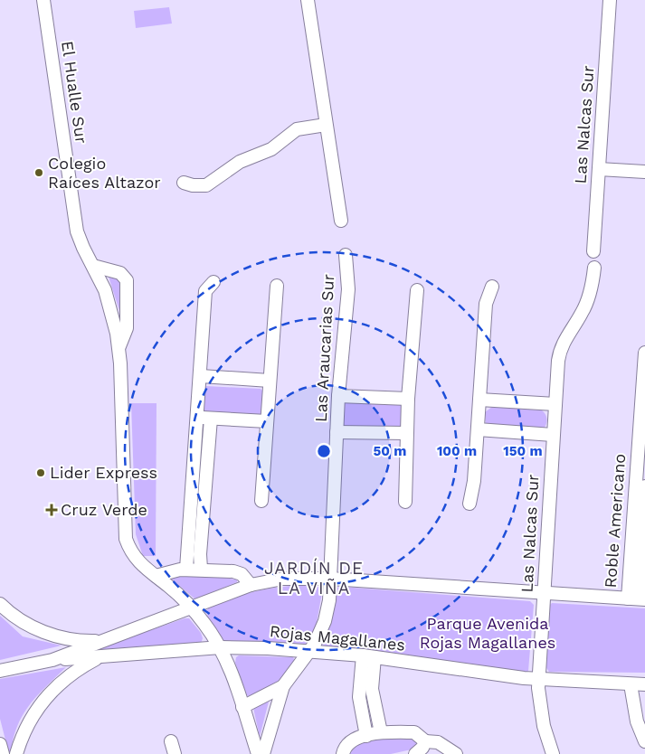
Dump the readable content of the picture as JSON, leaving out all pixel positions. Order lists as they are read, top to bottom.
{
  "streets": {
    "street": [
      "El Hualle Sur",
      "Las Nalcas Sur",
      "Las Araucarias Sur",
      "Roble Americano",
      "Rojas Magallanes"
    ]
  },
  "crossings": [
    ["El Hualle Sur", "Rojas Magallanes"],
    ["Las Nalcas Sur", "Rojas Magallanes"],
    ["Las Araucarias Sur", "Rojas Magallanes"],
    ["Roble Americano", "Rojas Magallanes"]
  ],
  "districts": ["JARDÍN DE LA VIÑA"],
  "parks": ["Parque Avenida Rojas Magallanes"],
  "places": {
    "other": ["Colegio Raíces Altazor", "Lider Express"],
    "health": ["Cruz Verde"]
  },
  "rings": ["50 m", "100 m", "150 m"]
}
